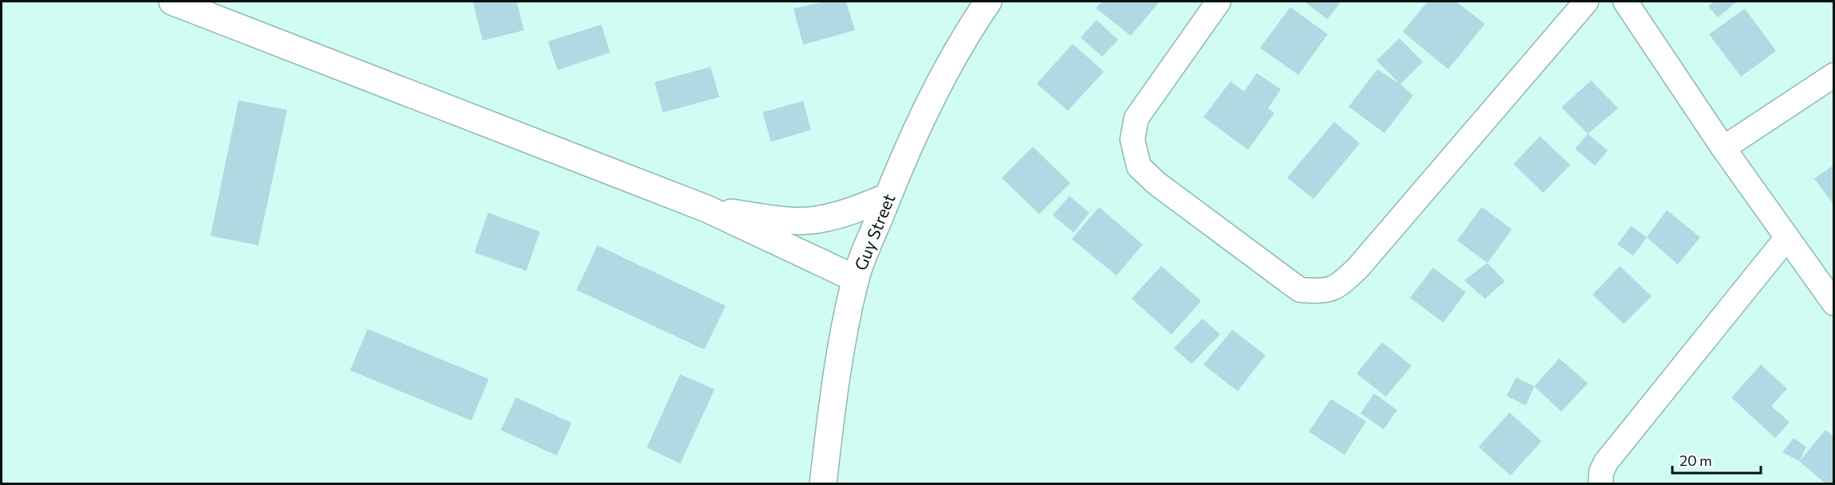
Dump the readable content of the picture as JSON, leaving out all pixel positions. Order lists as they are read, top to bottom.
{
  "streets": {
    "street": ["Guy Street"]
  },
  "scale_bar": "20 m"
}
